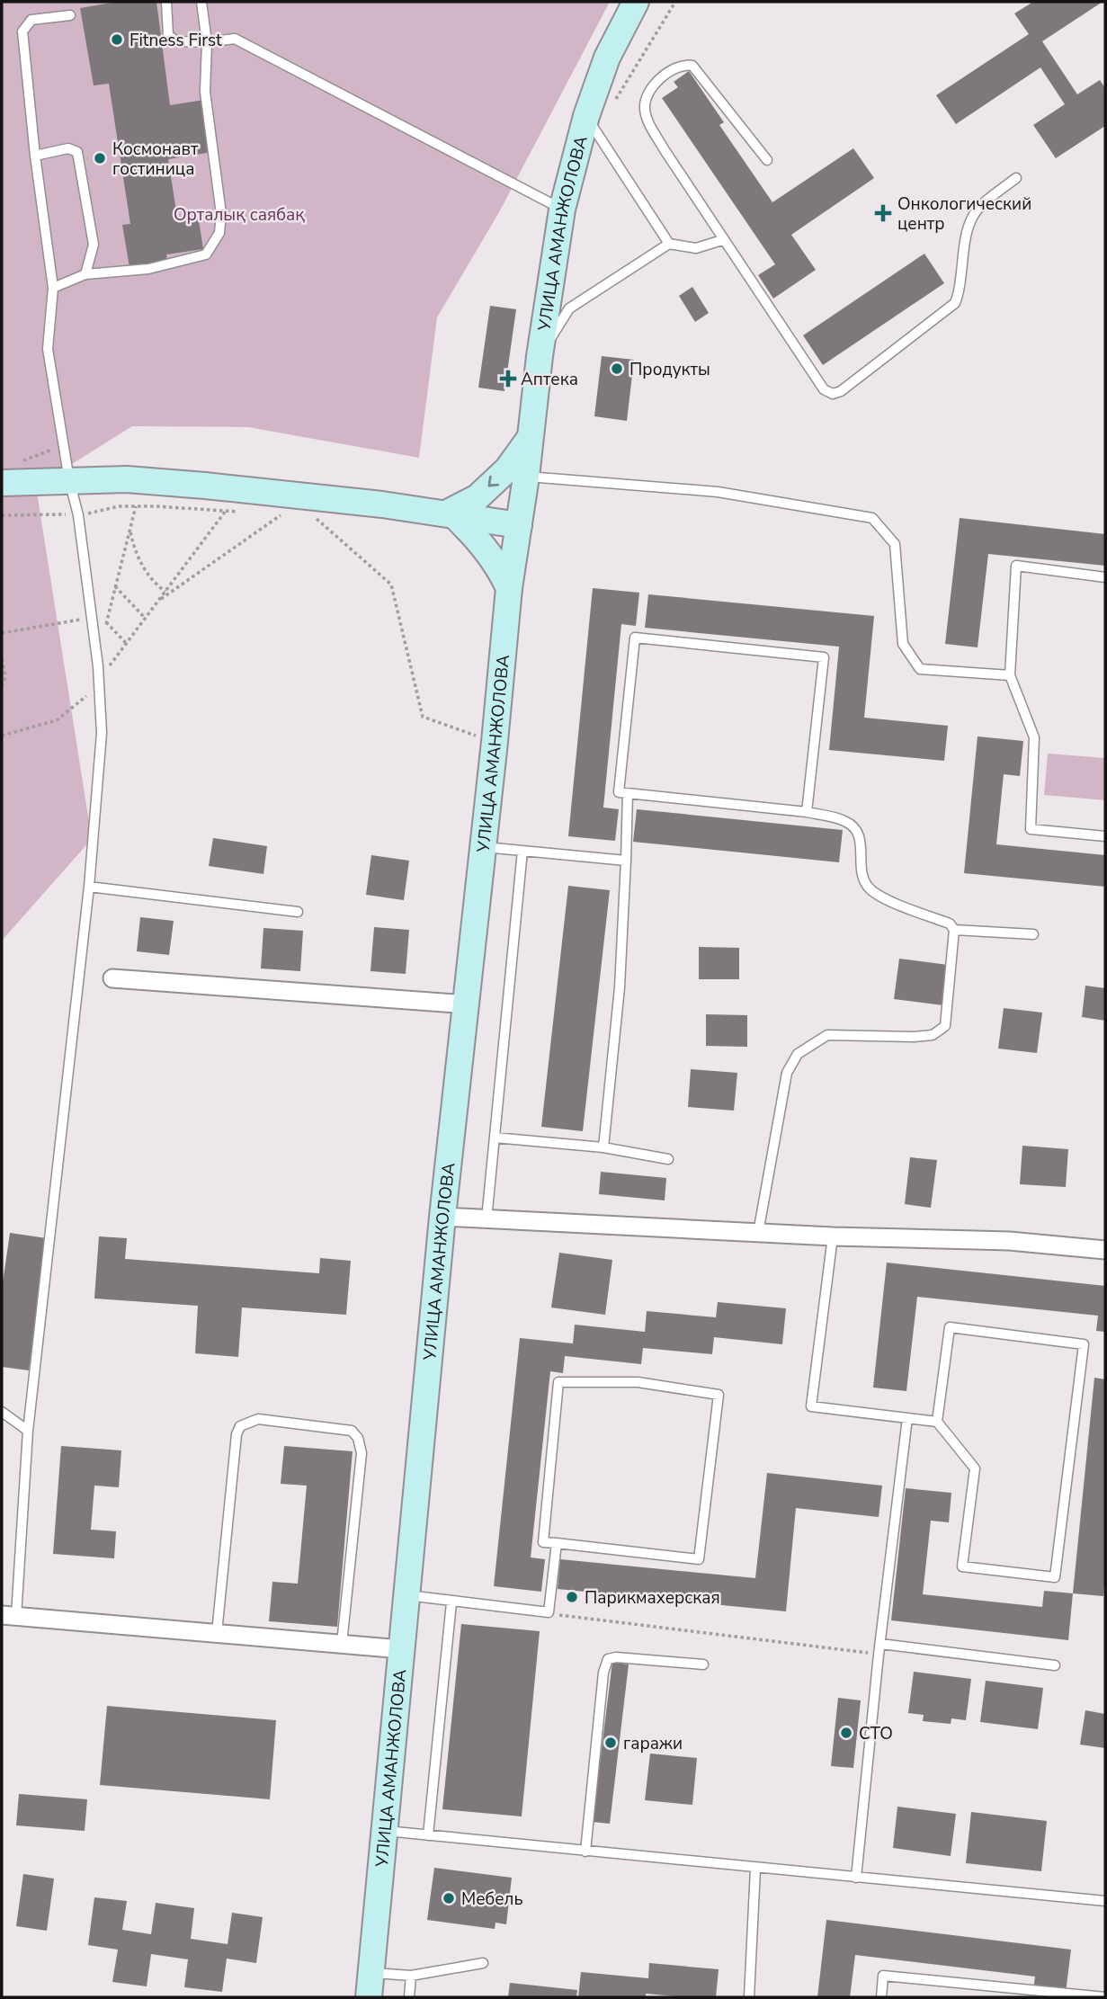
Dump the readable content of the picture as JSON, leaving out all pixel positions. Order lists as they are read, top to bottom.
{
  "streets": {
    "main road": ["УЛИЦА АМАНЖОЛОВА"]
  },
  "parks": ["Орталық саябақ"],
  "places": {
    "other": [
      "Fitness First",
      "Космонавт гостиница",
      "Продукты",
      "Парикмахерская",
      "СТО",
      "гаражи",
      "Мебель"
    ],
    "health": ["Онкологический центр", "Аптека"]
  }
}
